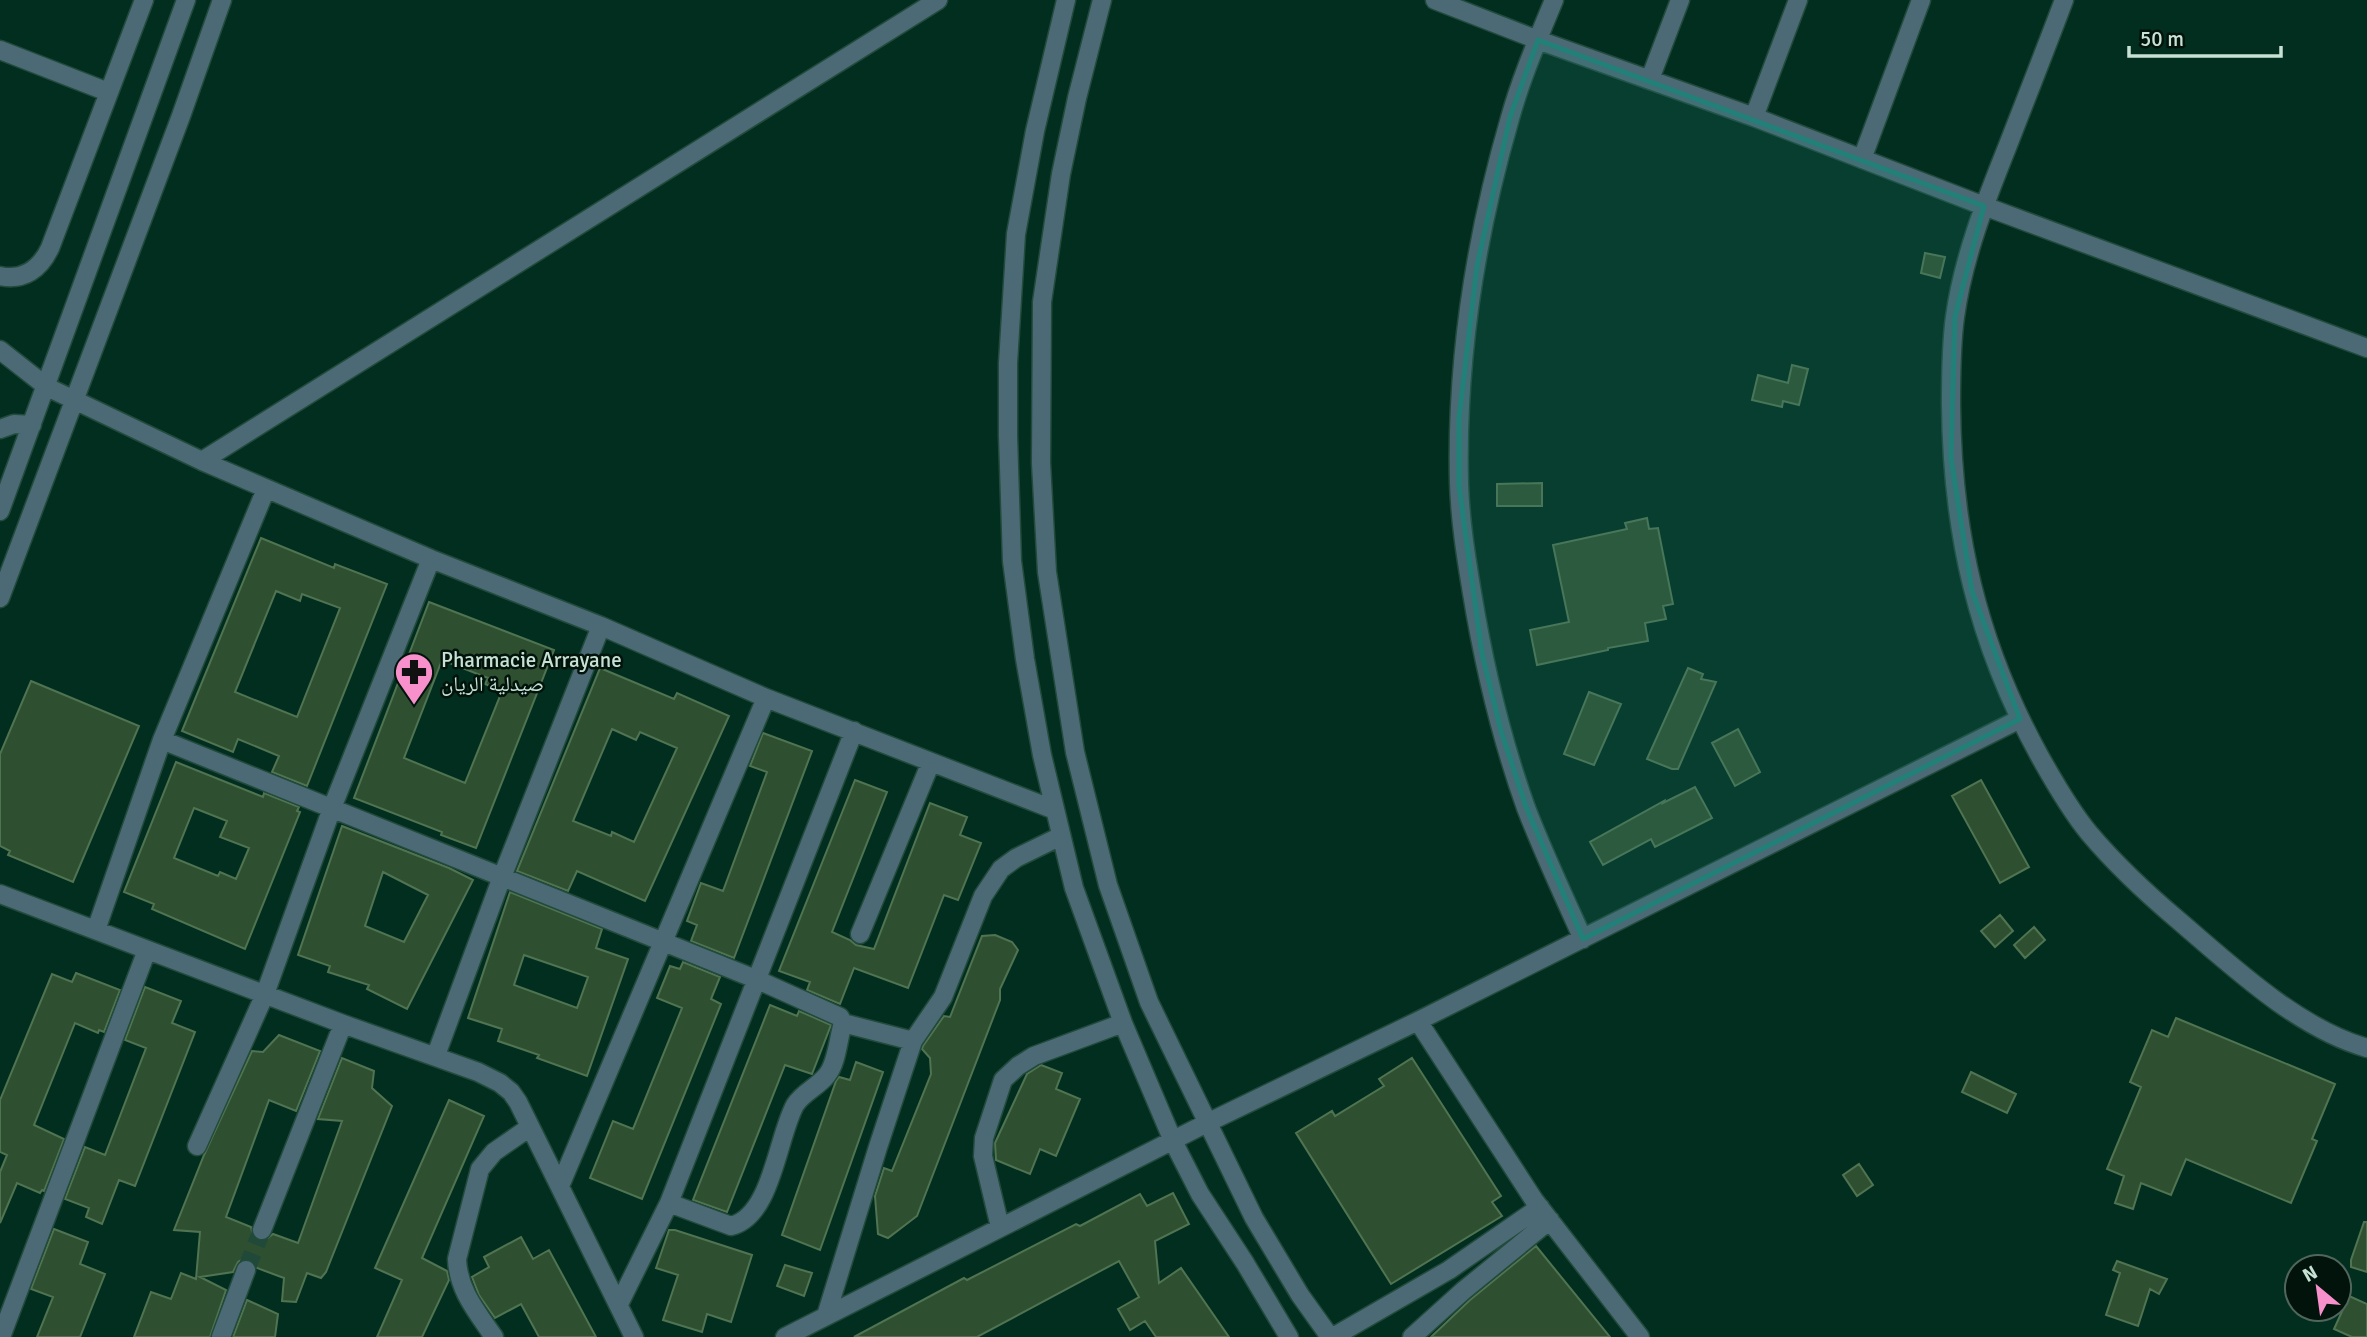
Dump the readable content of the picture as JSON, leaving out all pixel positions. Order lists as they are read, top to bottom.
{
  "places": {
    "pharmacy": ["Pharmacie Arrayane صيدلية الريان"]
  },
  "scale_bar": "50 m",
  "north": "top left"
}
